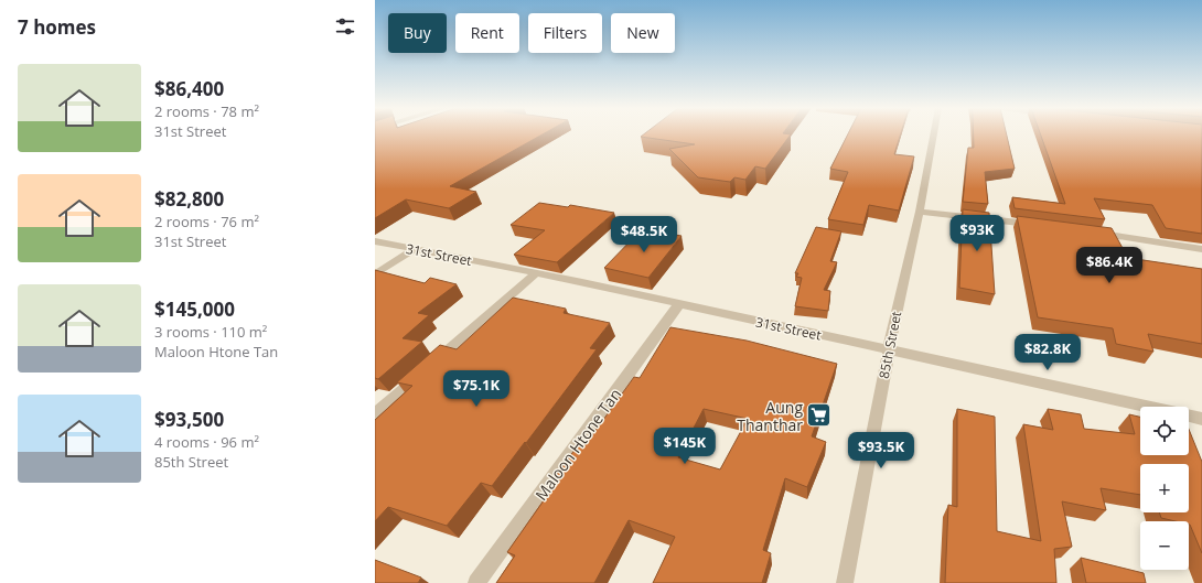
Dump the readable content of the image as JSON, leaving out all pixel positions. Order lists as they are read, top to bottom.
{
  "streets": {
    "street": ["31st Street", "85th Street", "Maloon Htone Tan"]
  },
  "crossings": [
    ["31st Street", "85th Street"],
    ["31st Street", "Maloon Htone Tan"]
  ],
  "places": {
    "supermarket": ["Aung Thanthar"]
  },
  "page": {
    "heading": "7 homes",
    "chip": [
      "Buy",
      "Rent",
      "Filters",
      "New"
    ],
    "list": [
      {
        "name": "$86,400",
        "note": "2 rooms · 78 m² · 31st Street"
      },
      {
        "name": "$82,800",
        "note": "2 rooms · 76 m² · 31st Street"
      },
      {
        "name": "$145,000",
        "note": "3 rooms · 110 m² · Maloon Htone Tan"
      },
      {
        "name": "$93,500",
        "note": "4 rooms · 96 m² · 85th Street"
      }
    ],
    "price": [
      "$93K",
      "$48.5K",
      "$86.4K",
      "$82.8K",
      "$75.1K",
      "$145K",
      "$93.5K"
    ],
    "map_buttons": ["+", "−"]
  }
}
